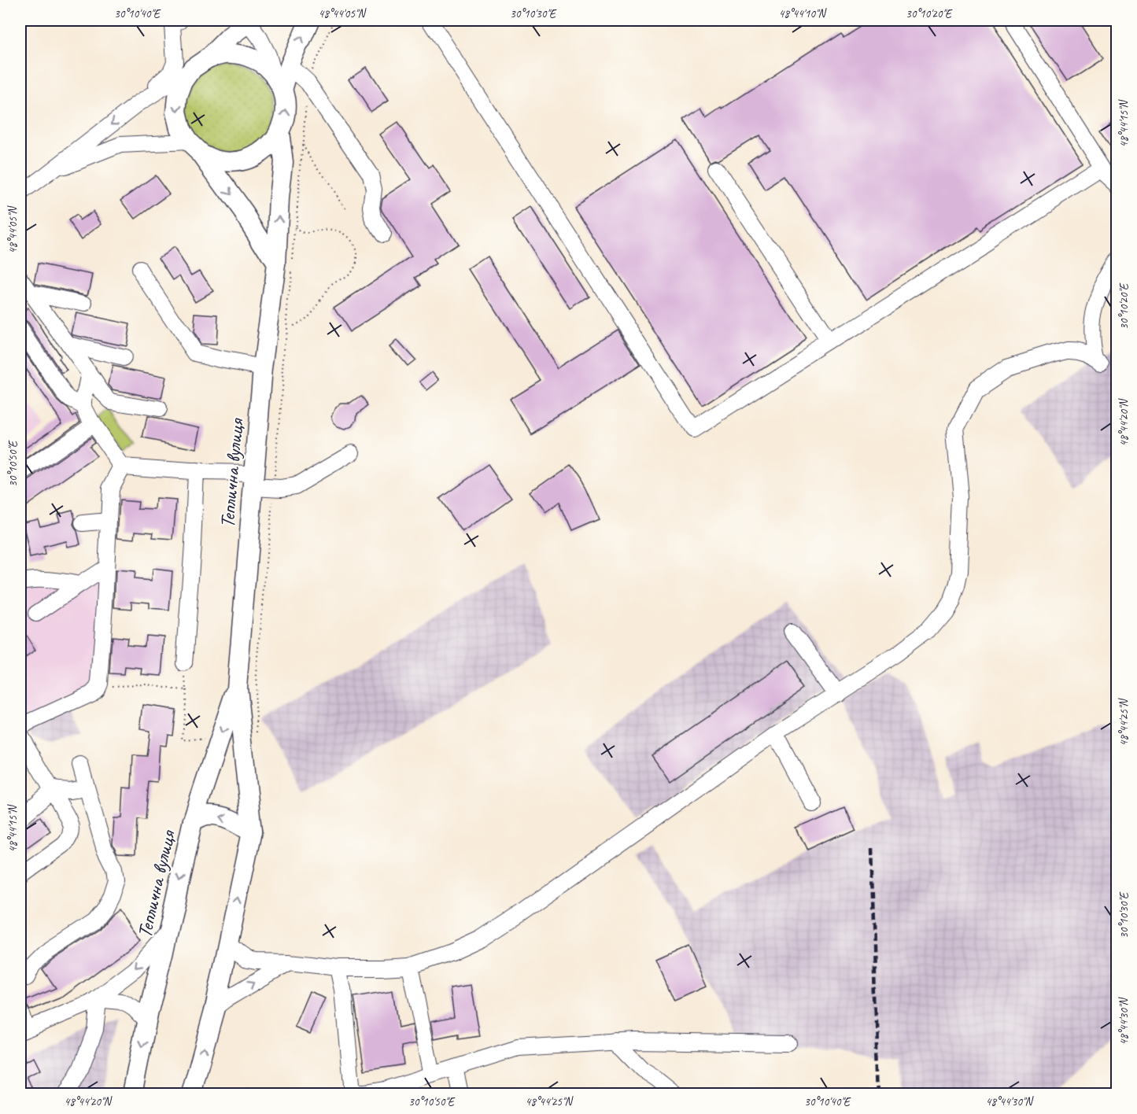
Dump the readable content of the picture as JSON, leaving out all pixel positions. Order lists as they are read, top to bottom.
{
  "streets": {
    "main road": ["Теплична вулиця"]
  },
  "coordinates": [
    "30°10'40\"E",
    "48°44'05\"N",
    "30°10'30\"E",
    "48°44'10\"N",
    "30°10'20\"E",
    "48°44'15\"N",
    "48°44'20\"N",
    "30°10'50\"E",
    "48°44'25\"N",
    "48°44'30\"N"
  ]
}
